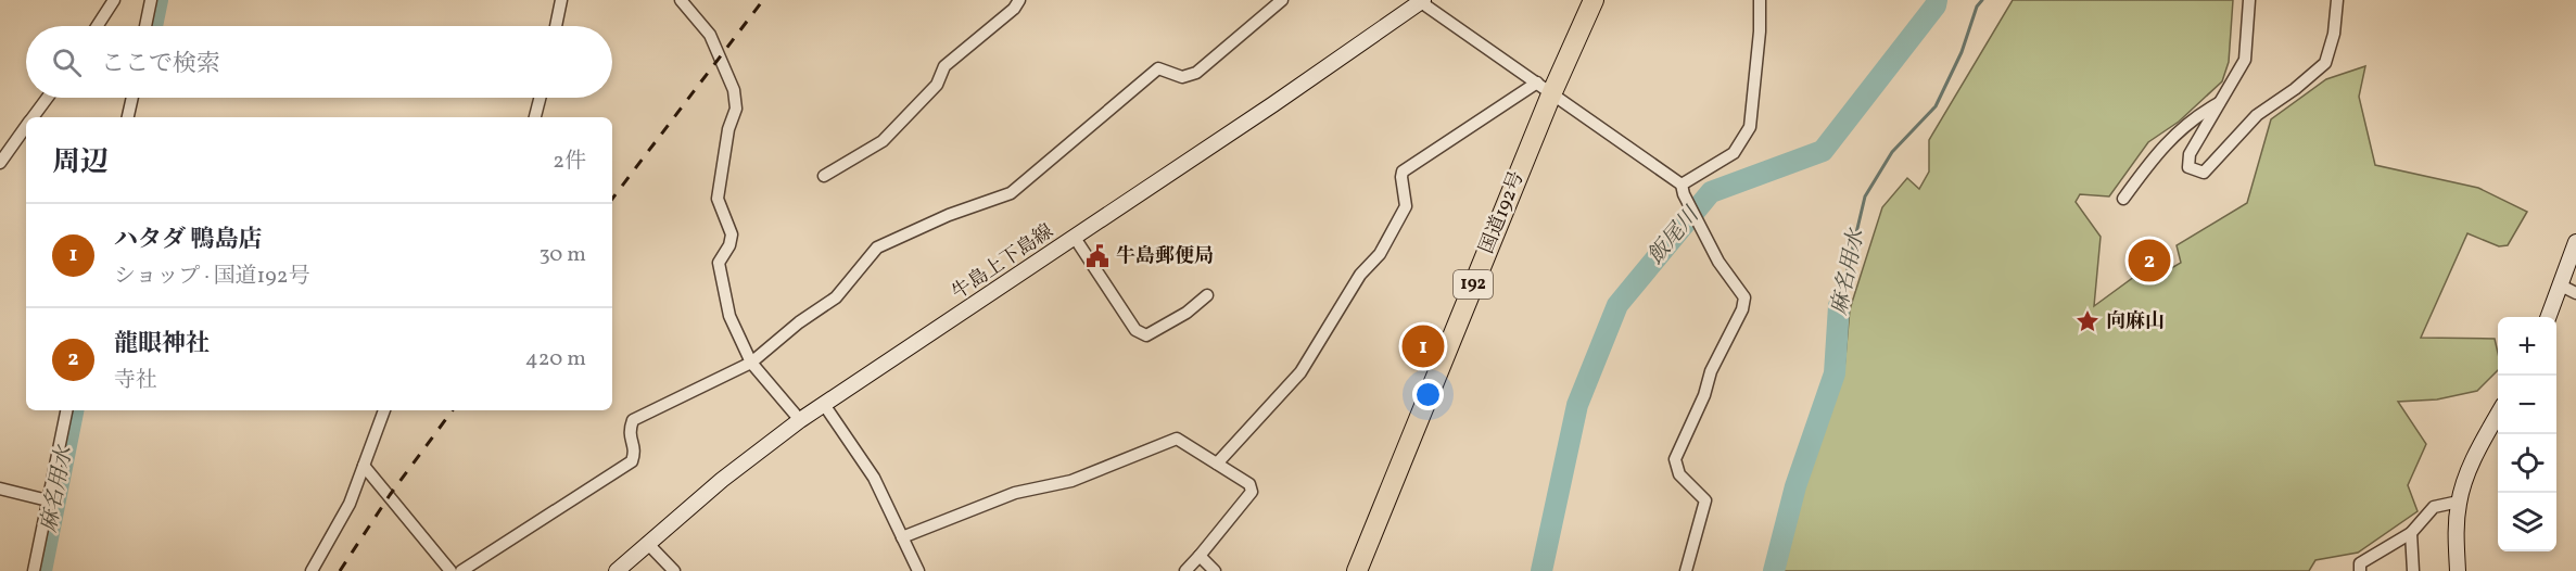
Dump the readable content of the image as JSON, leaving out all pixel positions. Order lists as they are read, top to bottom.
{
  "streets": {
    "highway": ["国道192号", "192"],
    "main road": ["牛島上下島線"]
  },
  "water": ["飯尾川", "麻名用水"],
  "places": {
    "public building": ["牛島郵便局"],
    "place": ["向麻山"]
  },
  "page": {
    "search": "ここで検索",
    "heading": ["周辺", "2件"],
    "list": [
      {
        "mark": "1",
        "name": "ハタダ 鴨島店",
        "note": "ショップ · 国道192号",
        "value": "30 m"
      },
      {
        "mark": "2",
        "name": "龍眼神社",
        "note": "寺社",
        "value": "420 m"
      }
    ],
    "pins": ["2", "1"],
    "map_buttons": ["+", "−"]
  }
}
